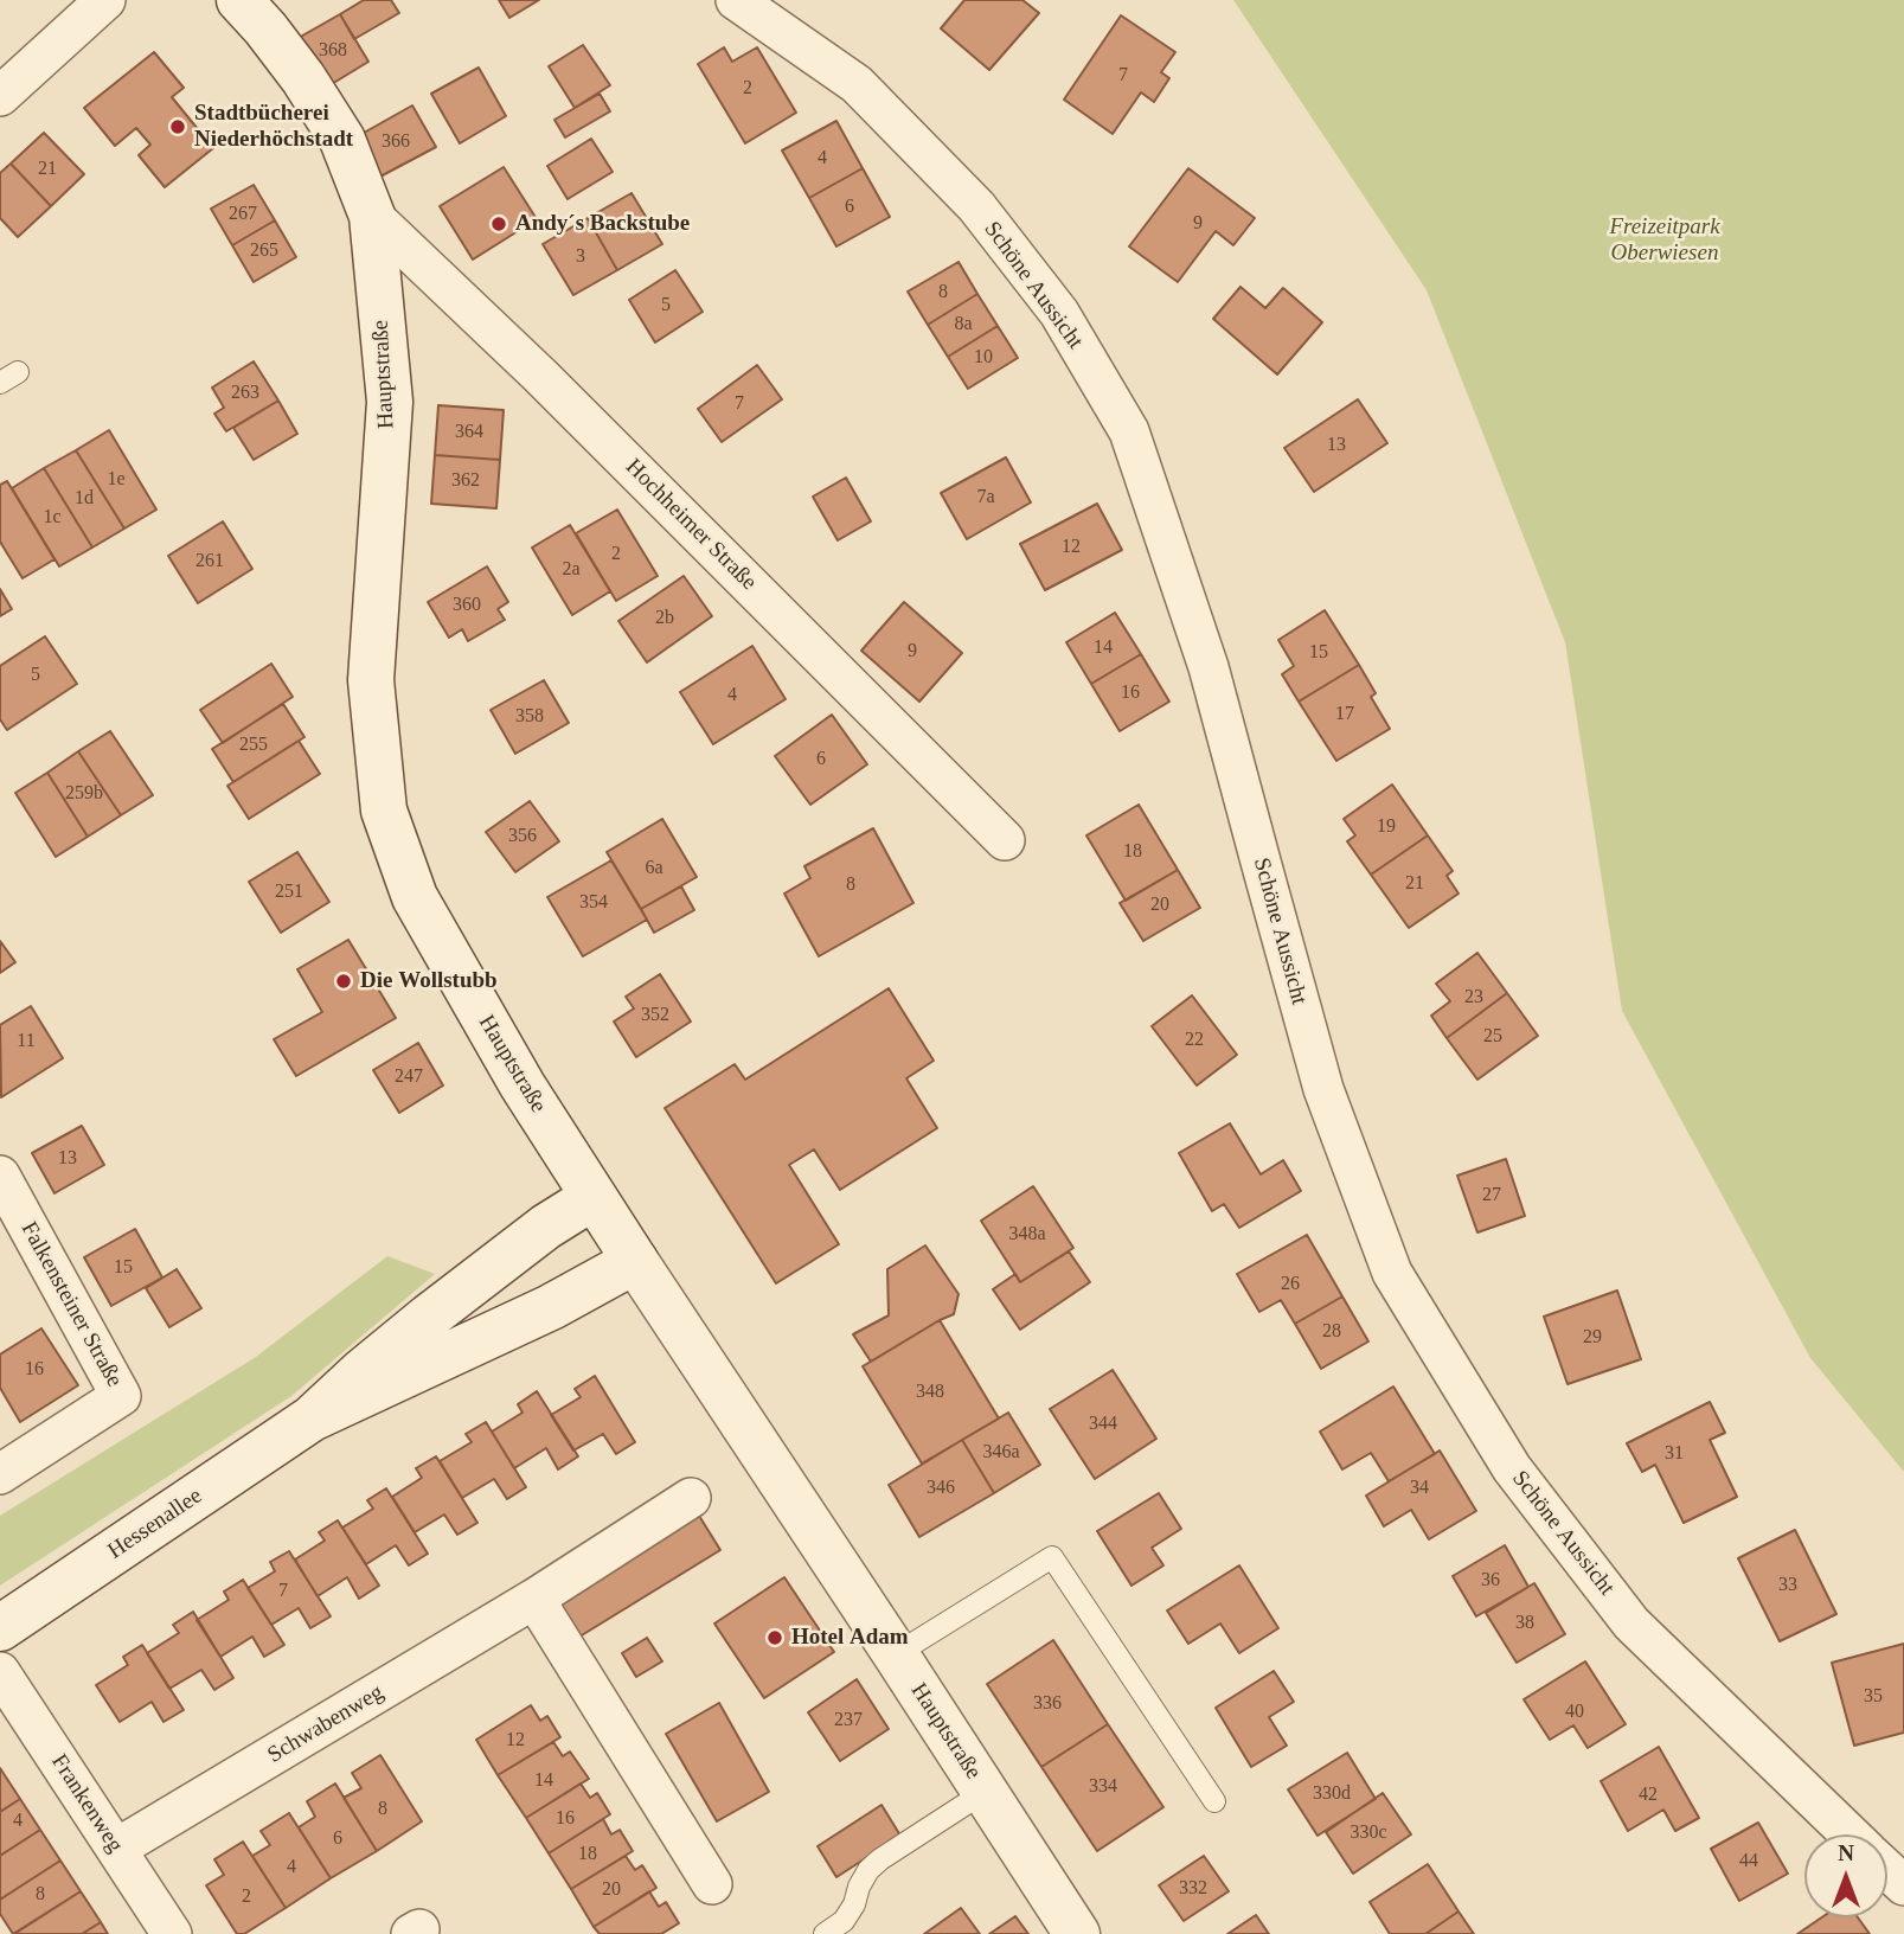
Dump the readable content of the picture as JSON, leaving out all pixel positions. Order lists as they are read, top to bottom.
{
  "streets": {
    "main road": ["Hauptstraße", "Hessenallee"],
    "street": [
      "Schöne Aussicht",
      "Hochheimer Straße",
      "Falkensteiner Straße",
      "Schwabenweg",
      "Frankenweg"
    ]
  },
  "crossings": [
    ["Hauptstraße", "Hochheimer Straße"],
    ["Hauptstraße", "Hessenallee"],
    ["Schwabenweg", "Frankenweg"]
  ],
  "parks": ["Freizeitpark Oberwiesen"],
  "places": [
    "Stadtbücherei Niederhöchstadt",
    "Andy´s Backstube",
    "Die Wollstubb",
    "Hotel Adam"
  ],
  "house_numbers": [
    "368",
    "7",
    "2",
    "366",
    "4",
    "21",
    "6",
    "267",
    "9",
    "265",
    "3",
    "8",
    "5",
    "8a",
    "10",
    "263",
    "7",
    "364",
    "13",
    "1e",
    "362",
    "7a",
    "1d",
    "1c",
    "12",
    "2",
    "261",
    "2a",
    "360",
    "2b",
    "14",
    "9",
    "15",
    "5",
    "16",
    "4",
    "17",
    "358",
    "255",
    "6",
    "259b",
    "19",
    "356",
    "18",
    "6a",
    "21",
    "8",
    "251",
    "354",
    "20",
    "23",
    "352",
    "25",
    "22",
    "11",
    "247",
    "13",
    "27",
    "348a",
    "15",
    "26",
    "28",
    "29",
    "16",
    "348",
    "344",
    "346a",
    "31",
    "346",
    "34",
    "36",
    "33",
    "7",
    "38",
    "35",
    "336",
    "40",
    "237",
    "12",
    "14",
    "334",
    "330d",
    "42",
    "8",
    "16",
    "4",
    "330c",
    "6",
    "18",
    "44",
    "4",
    "332",
    "20",
    "8",
    "2"
  ],
  "north": "top"
}
